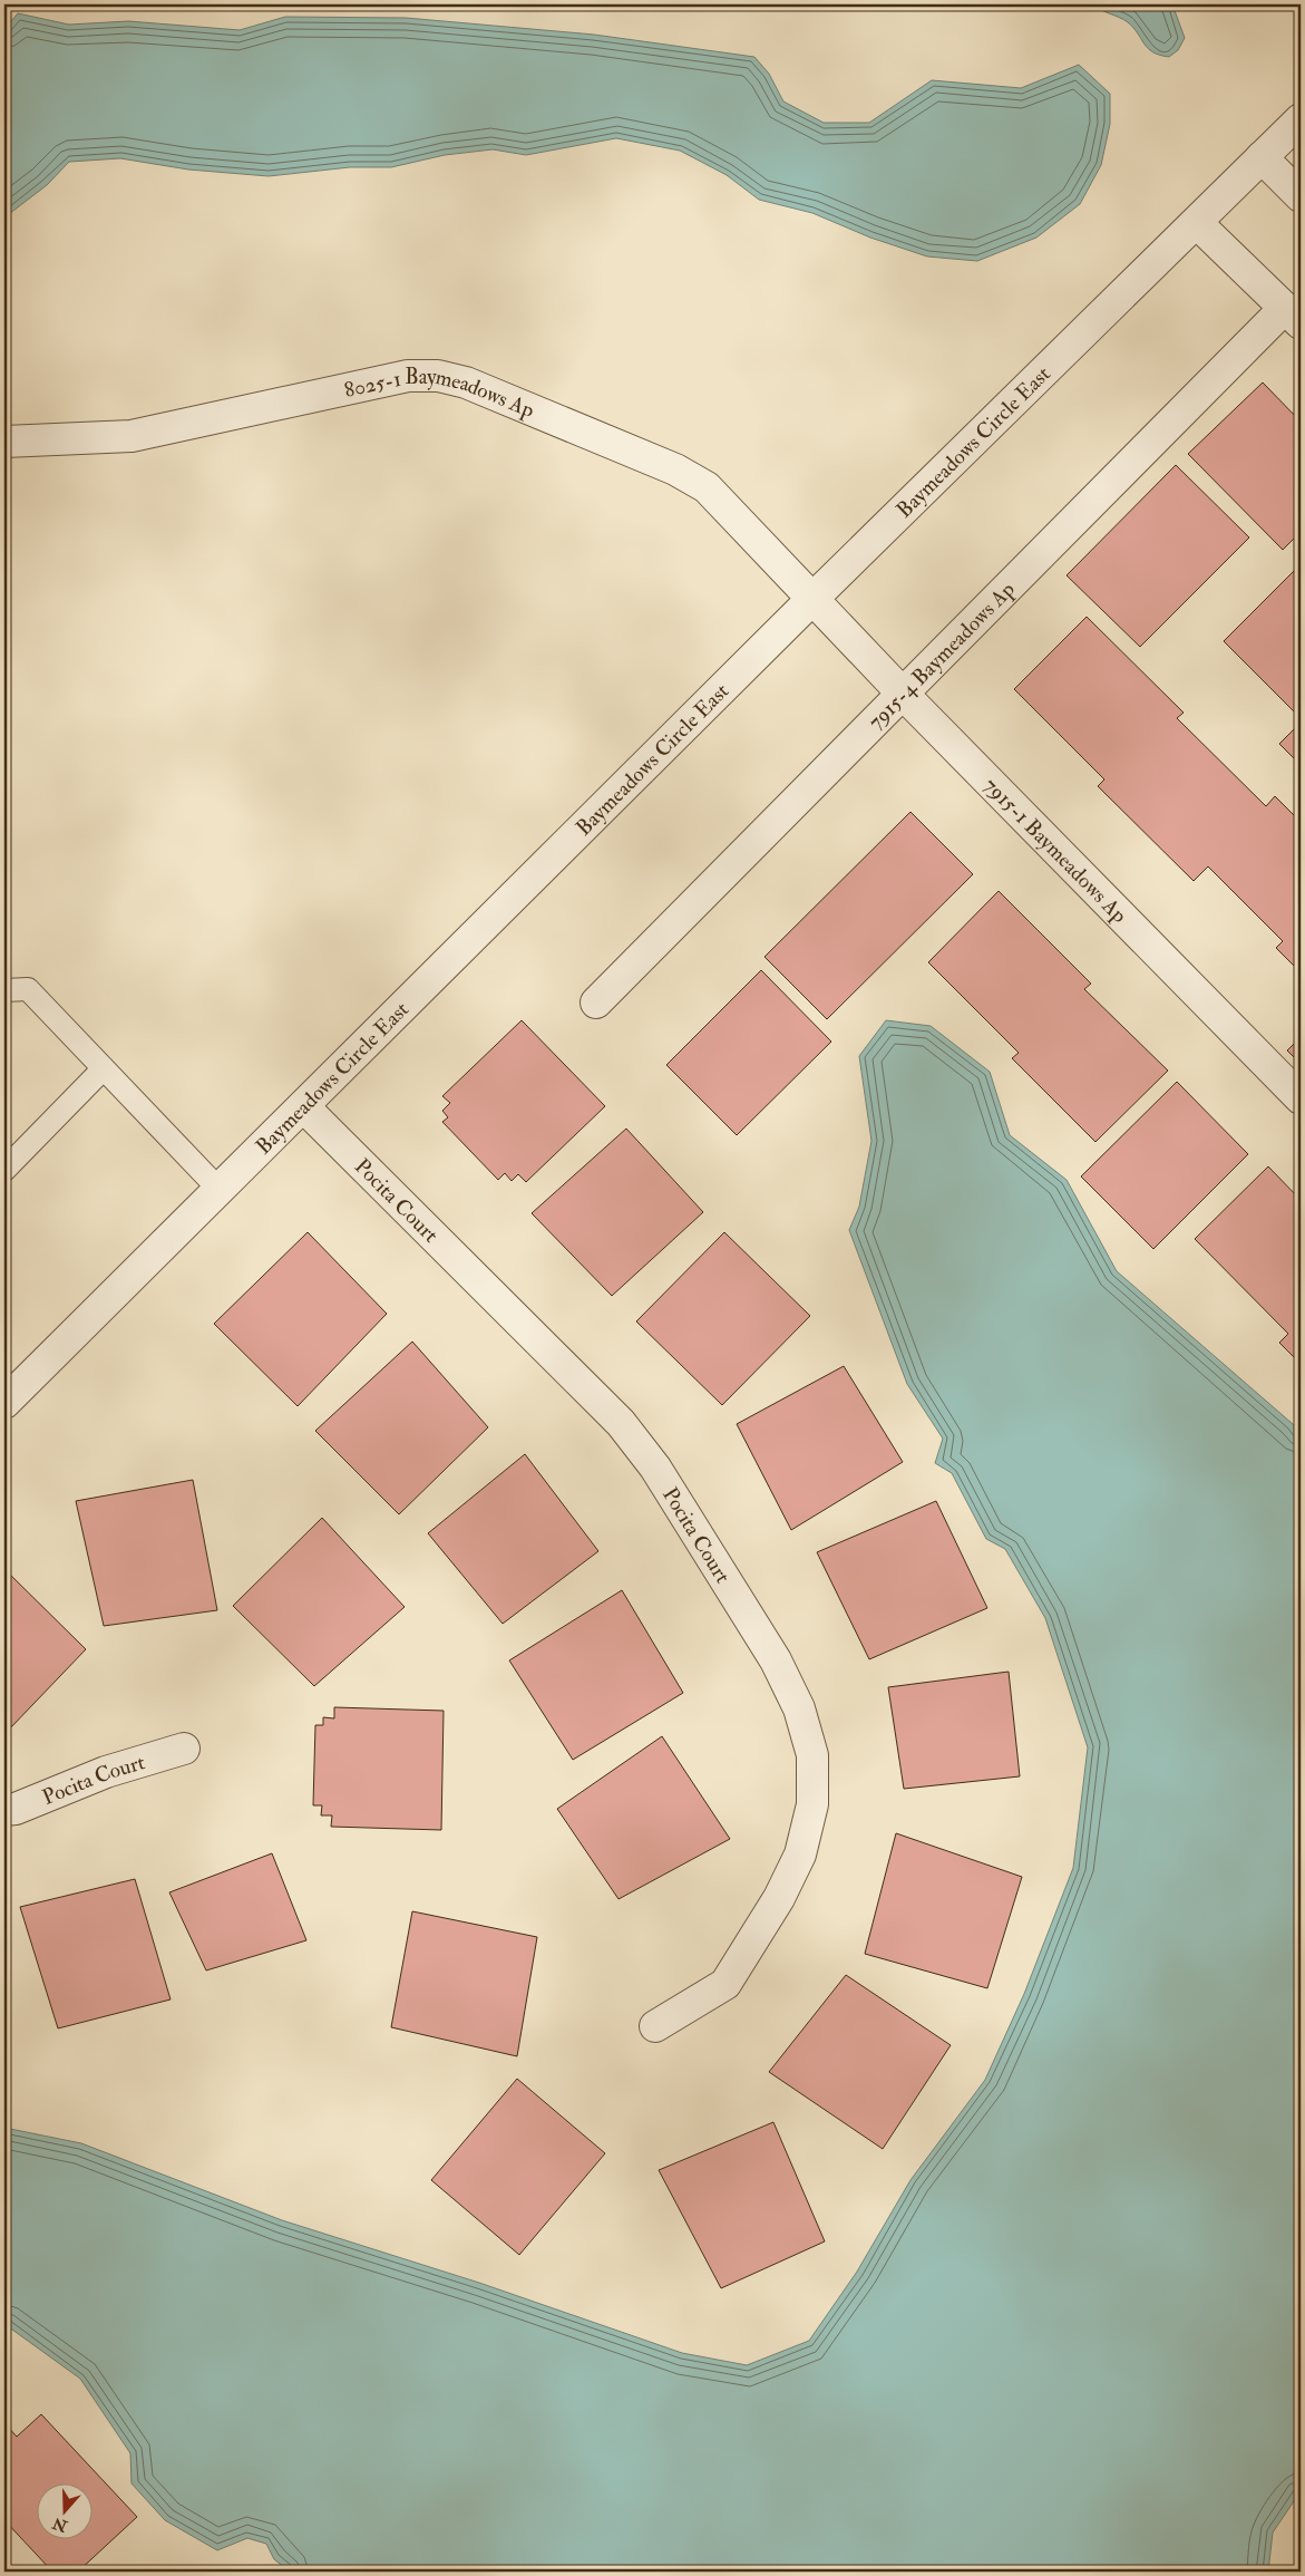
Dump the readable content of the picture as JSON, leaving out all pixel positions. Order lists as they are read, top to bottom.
{
  "streets": {
    "street": [
      "8025-1 Baymeadows Ap",
      "Baymeadows Circle East",
      "7915-4 Baymeadows Ap",
      "7915-1 Baymeadows Ap",
      "Pocita Court"
    ]
  },
  "crossings": [
    ["8025-1 Baymeadows Ap", "Baymeadows Circle East"],
    ["8025-1 Baymeadows Ap", "7915-1 Baymeadows Ap"],
    ["Baymeadows Circle East", "7915-1 Baymeadows Ap"],
    ["Baymeadows Circle East", "Pocita Court"],
    ["7915-4 Baymeadows Ap", "7915-1 Baymeadows Ap"]
  ],
  "north": "bottom"
}
